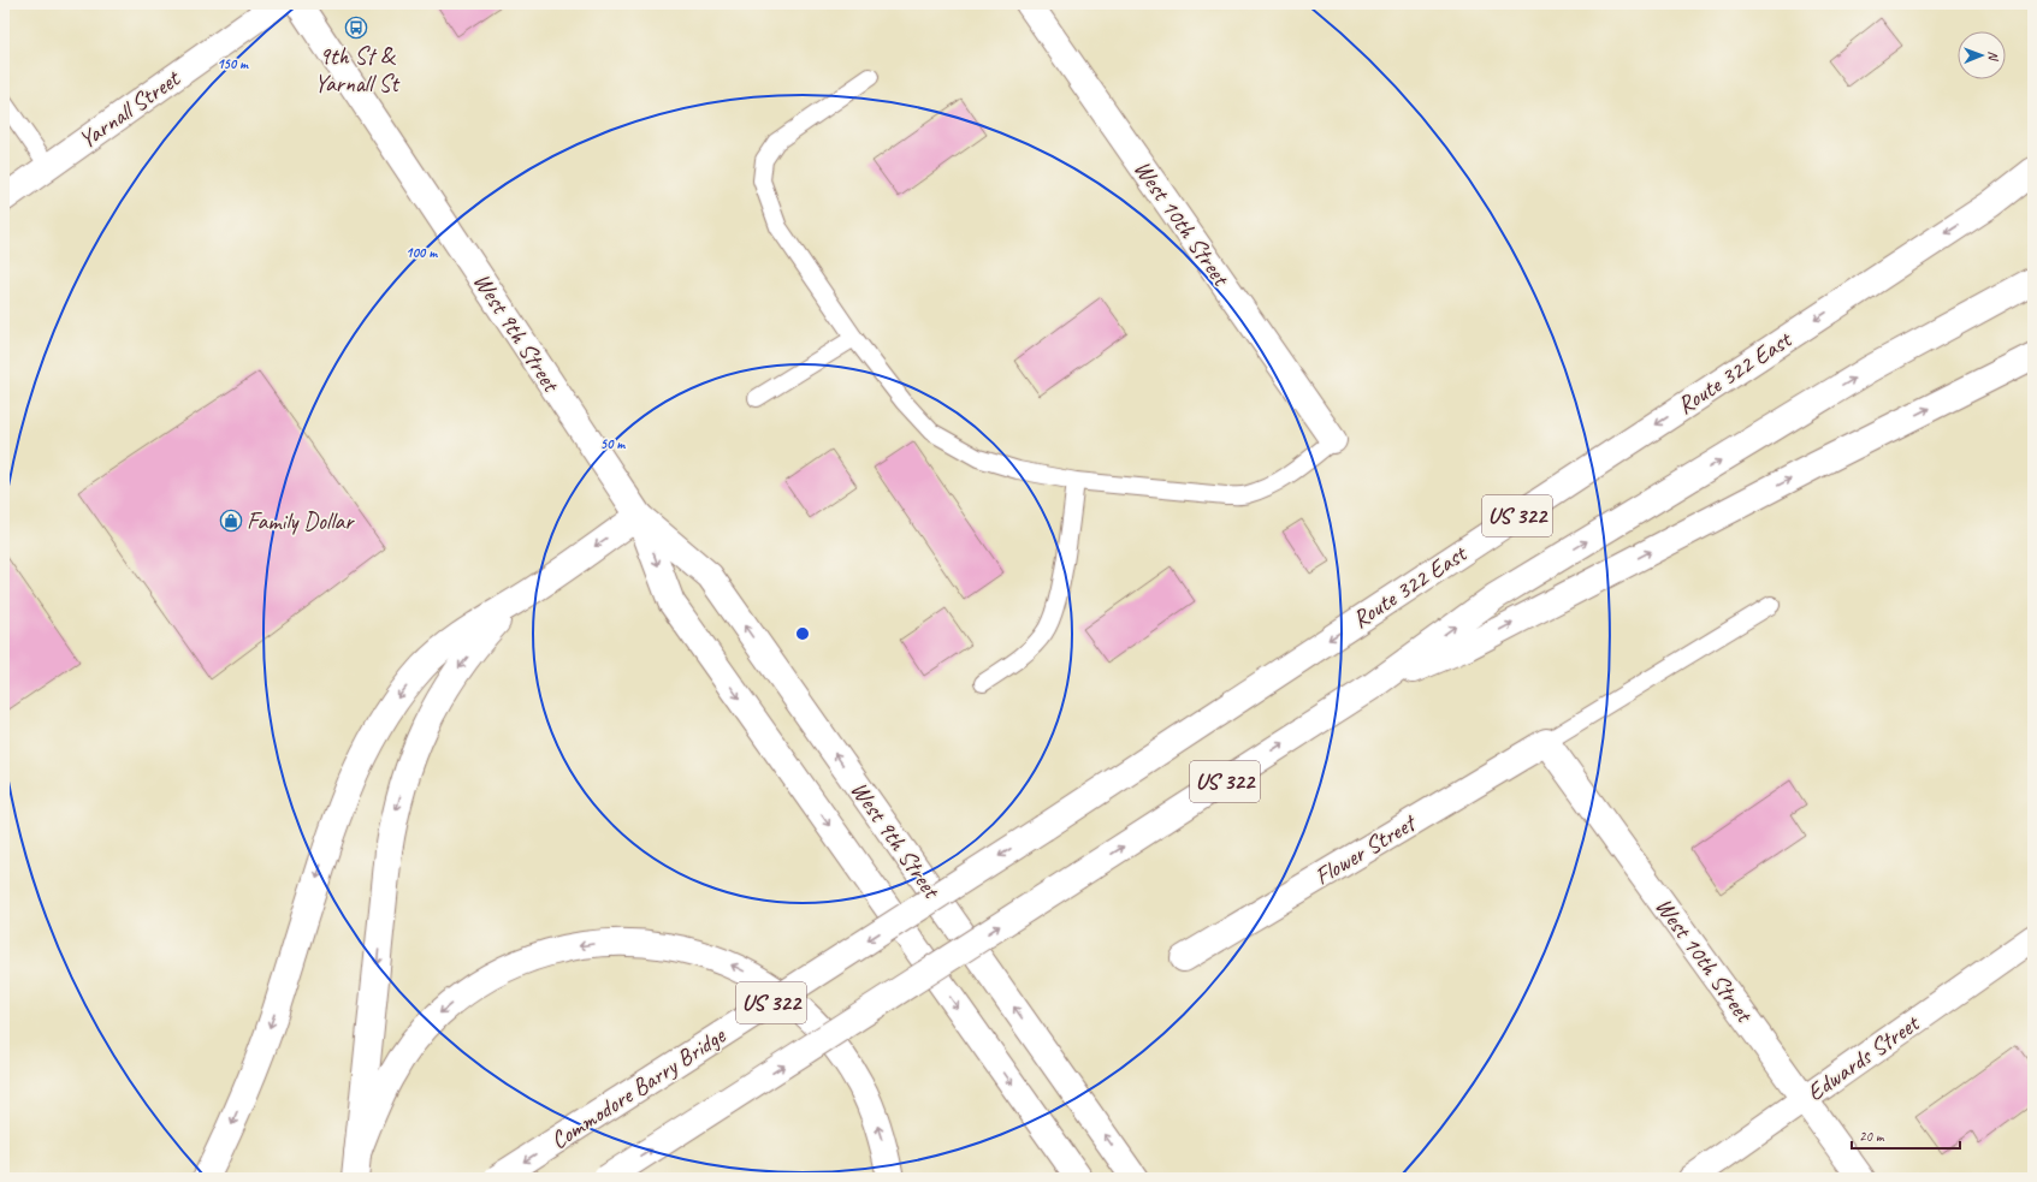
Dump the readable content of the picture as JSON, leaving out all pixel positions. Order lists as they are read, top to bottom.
{
  "streets": {
    "main road": [
      "Yarnall Street",
      "West 10th Street",
      "West 9th Street",
      "Route 322 East",
      "US 322",
      "Flower Street",
      "Edwards Street",
      "Commodore Barry Bridge"
    ]
  },
  "crossings": [
    ["West 10th Street", "Flower Street"],
    ["West 10th Street", "Edwards Street"],
    ["Route 322 East", "US 322"],
    ["Route 322 East", "Commodore Barry Bridge"]
  ],
  "places": {
    "bus stop": ["9th St & Yarnall St"],
    "shop": ["Family Dollar"]
  },
  "scale_bar": "20 m",
  "north": "right",
  "rings": ["150 m", "100 m", "50 m"]
}
